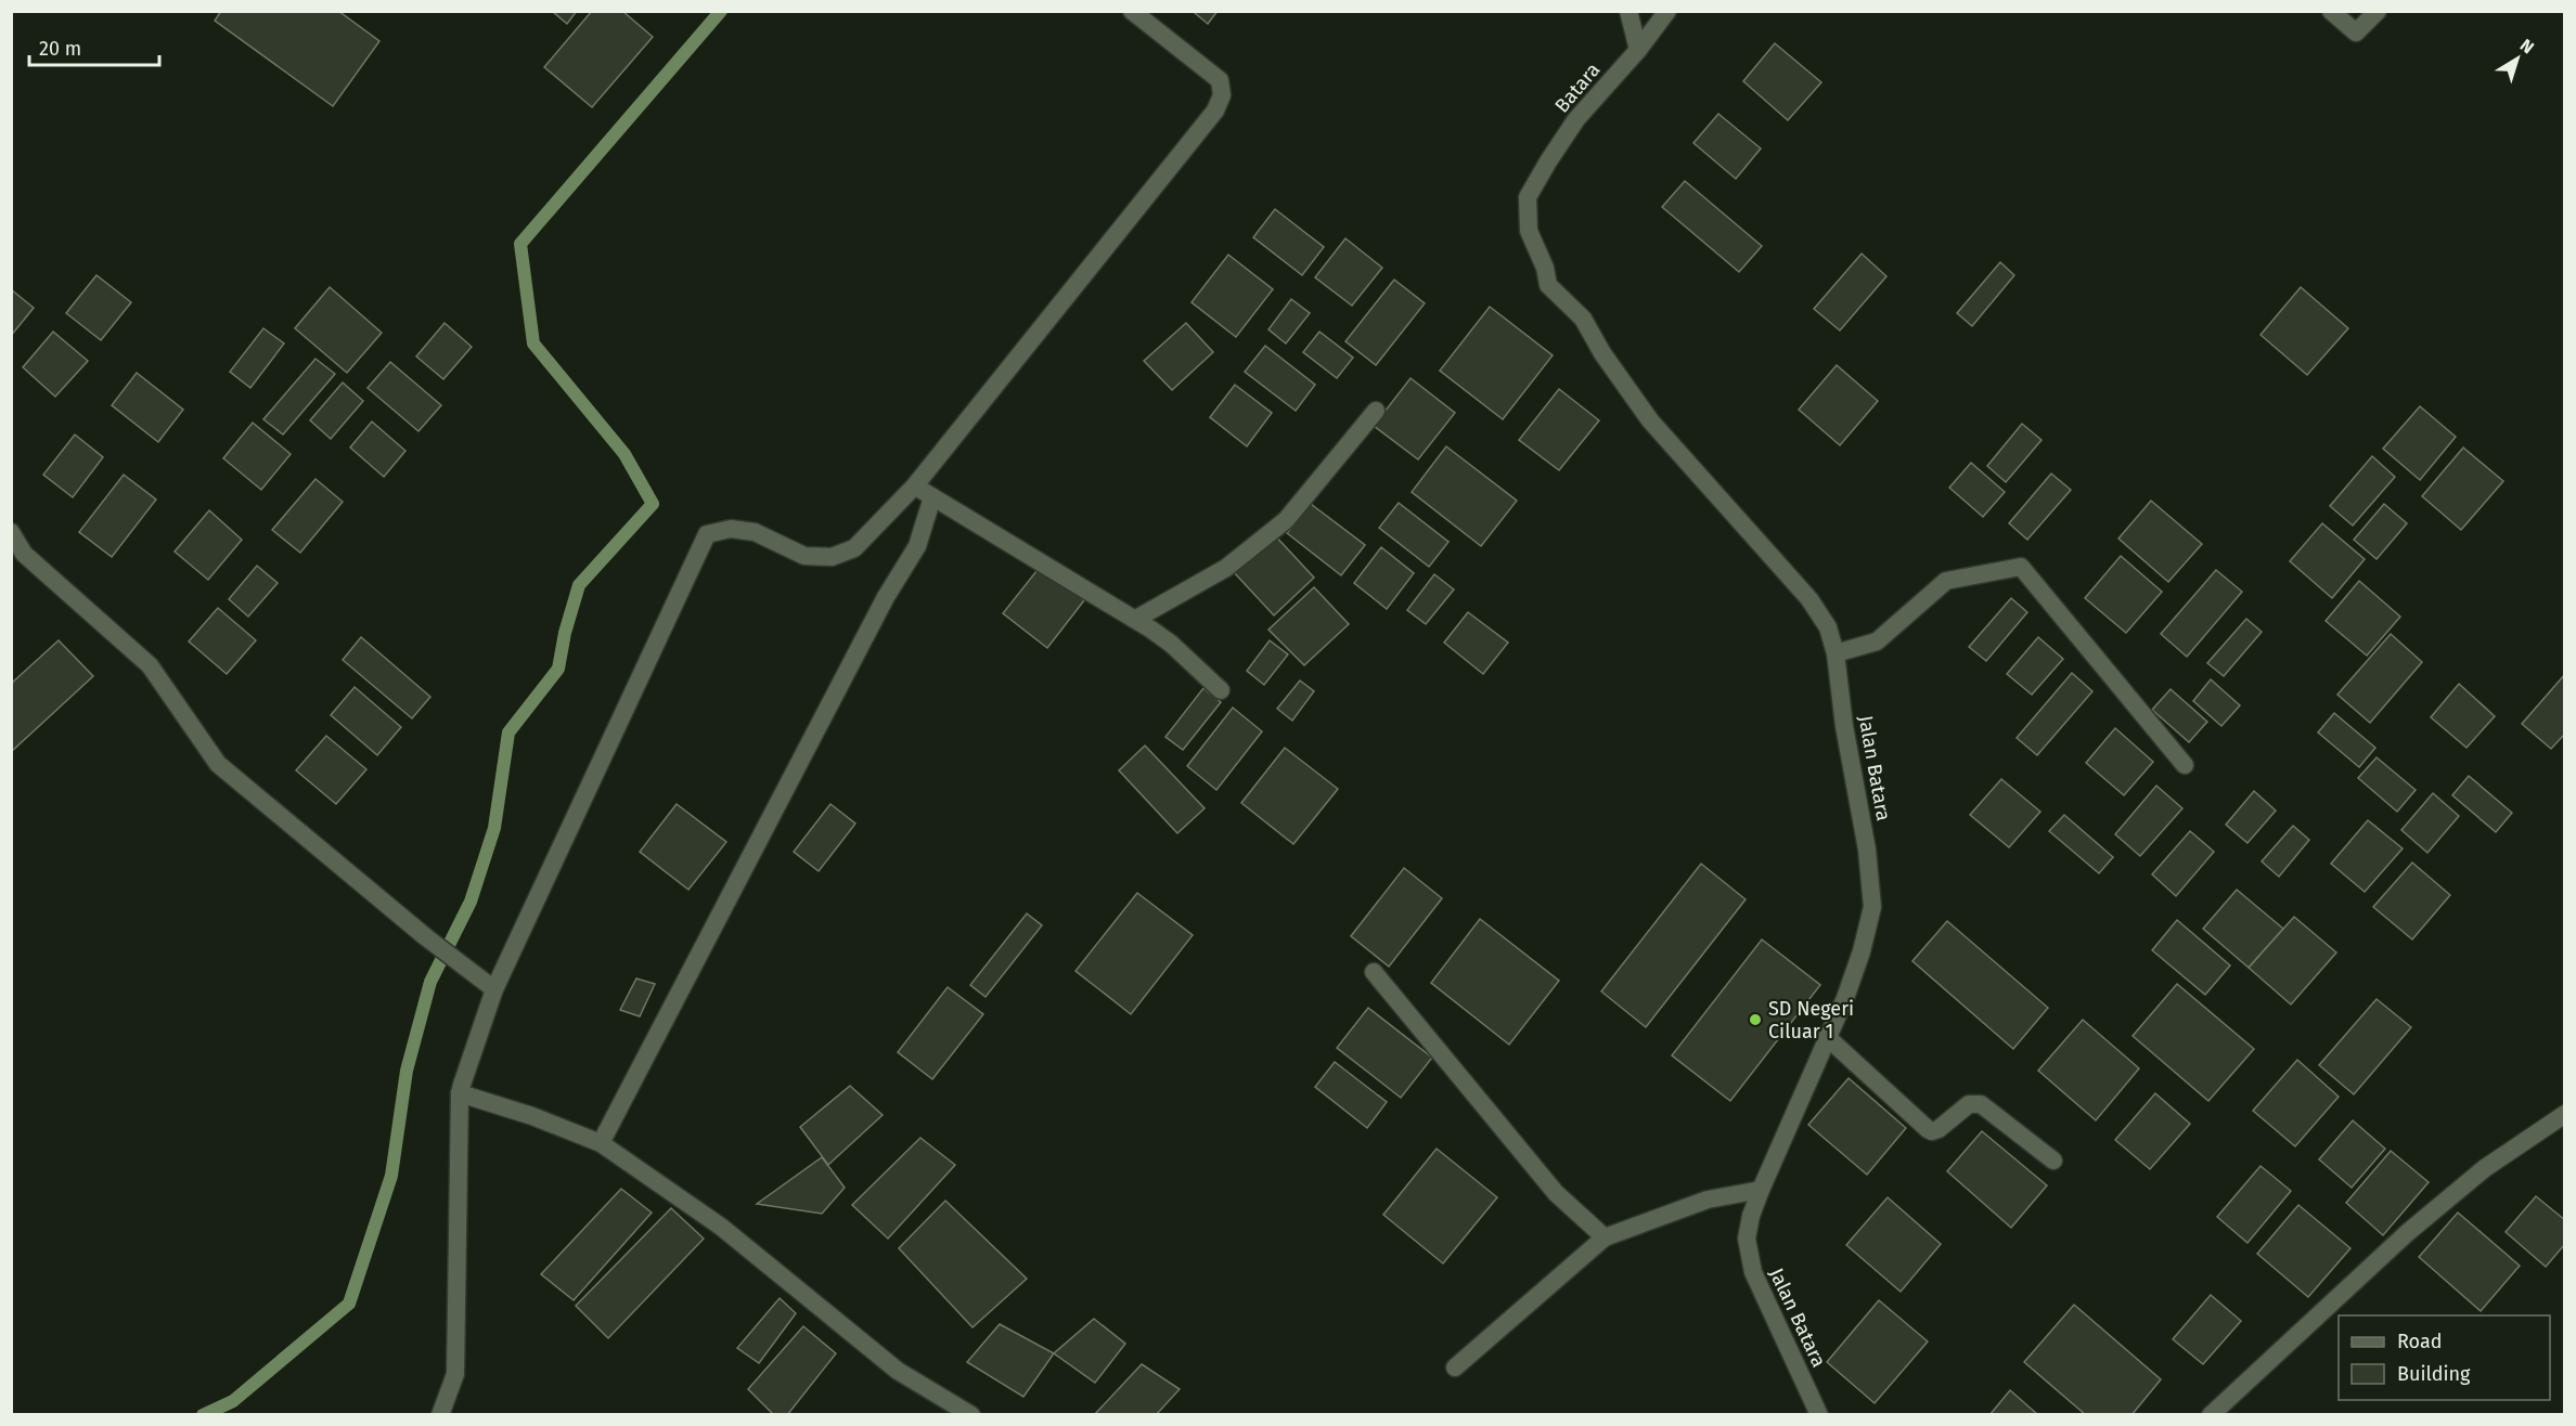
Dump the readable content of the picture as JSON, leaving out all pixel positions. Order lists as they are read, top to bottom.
{
  "streets": {
    "street": ["Batara", "Jalan Batara"]
  },
  "crossings": [
    ["Batara", "Jalan Batara"]
  ],
  "places": ["SD Negeri Ciluar 1"],
  "legend": ["Road", "Building"],
  "scale_bar": "20 m",
  "north": "top right"
}
